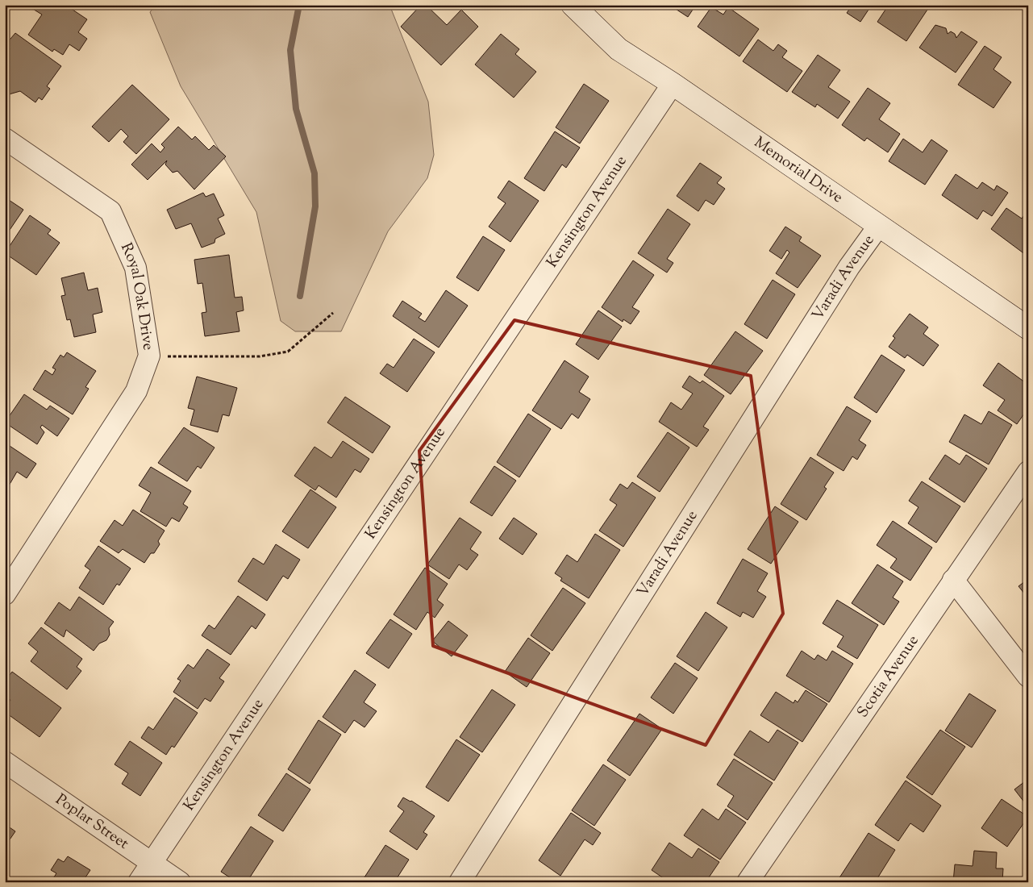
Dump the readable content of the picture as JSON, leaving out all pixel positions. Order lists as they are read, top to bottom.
{
  "streets": {
    "main road": ["Memorial Drive"],
    "street": [
      "Kensington Avenue",
      "Varadi Avenue",
      "Royal Oak Drive",
      "Scotia Avenue",
      "Poplar Street"
    ]
  },
  "crossings": [
    ["Memorial Drive", "Kensington Avenue"],
    ["Memorial Drive", "Varadi Avenue"],
    ["Kensington Avenue", "Poplar Street"]
  ]
}
